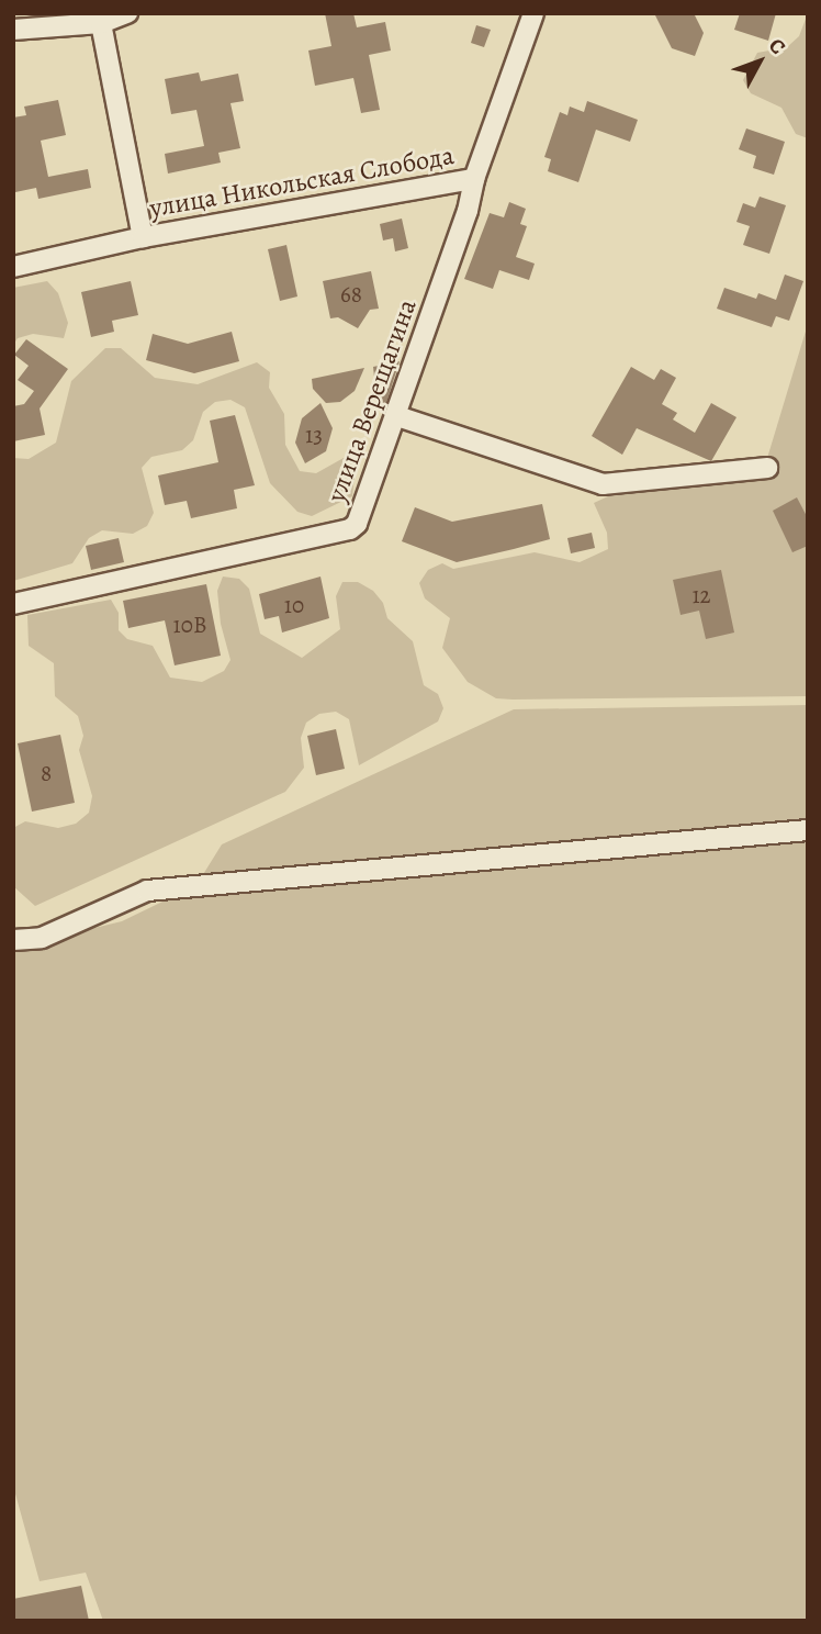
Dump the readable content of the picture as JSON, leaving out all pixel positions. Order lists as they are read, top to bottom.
{
  "streets": {
    "street": ["улица Никольская Слобода", "улица Верещагина"]
  },
  "crossings": [
    ["улица Никольская Слобода", "улица Верещагина"]
  ],
  "house_numbers": [
    "68",
    "13",
    "12",
    "10",
    "10В",
    "8"
  ],
  "north": "top right"
}
